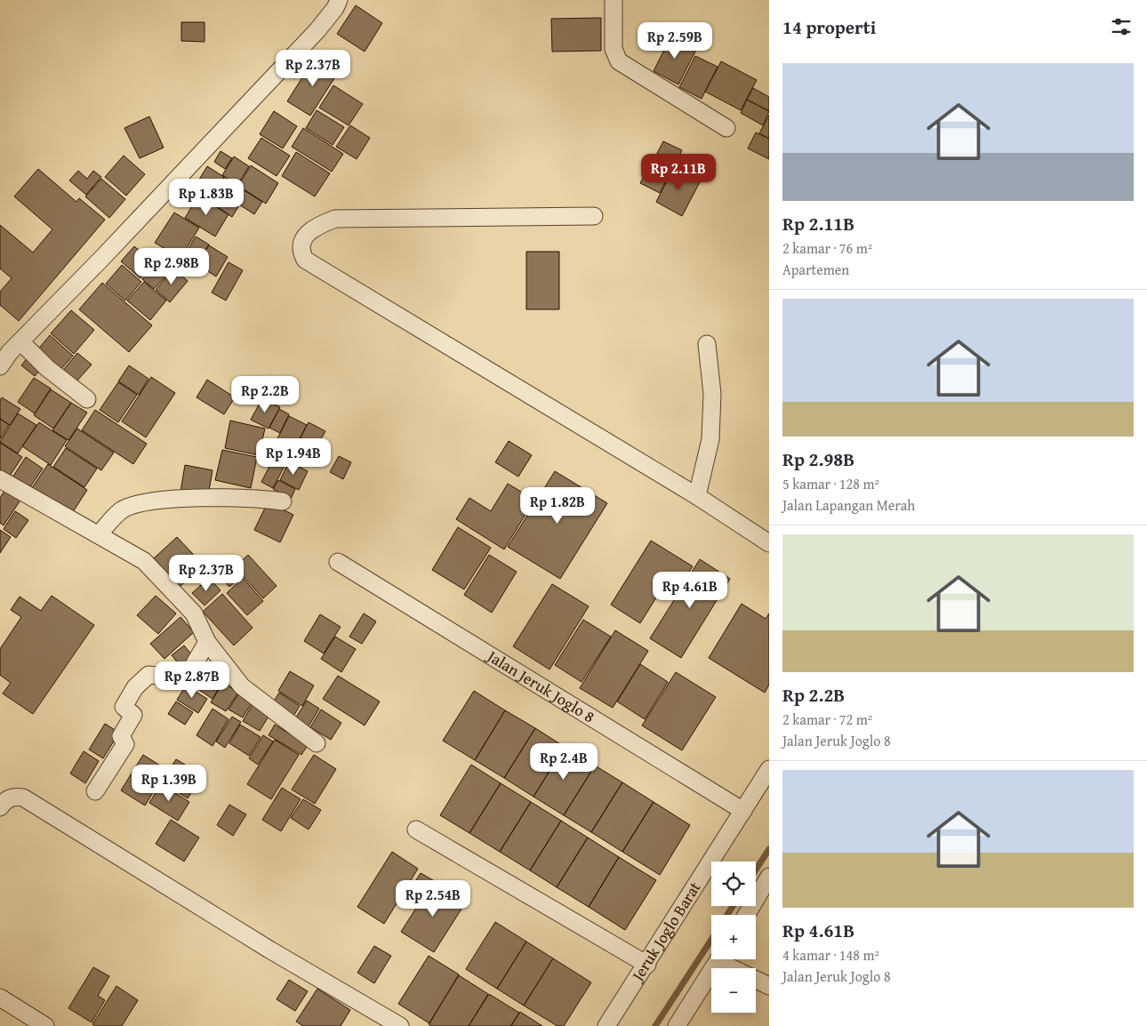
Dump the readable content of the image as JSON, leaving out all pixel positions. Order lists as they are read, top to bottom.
{
  "streets": {
    "street": ["Jalan Jeruk Joglo 8", "Jeruk Joglo Barat"]
  },
  "crossings": [
    ["Jalan Jeruk Joglo 8", "Jeruk Joglo Barat"]
  ],
  "page": {
    "heading": "14 properti",
    "price": [
      "Rp 2.59B",
      "Rp 2.37B",
      "Rp 2.11B",
      "Rp 1.83B",
      "Rp 2.98B",
      "Rp 2.2B",
      "Rp 1.94B",
      "Rp 1.82B",
      "Rp 2.37B",
      "Rp 4.61B",
      "Rp 2.87B",
      "Rp 2.4B",
      "Rp 1.39B",
      "Rp 2.54B"
    ],
    "list": [
      {
        "name": "Rp 2.11B",
        "note": "2 kamar · 76 m² · Apartemen"
      },
      {
        "name": "Rp 2.98B",
        "note": "5 kamar · 128 m² · Jalan Lapangan Merah"
      },
      {
        "name": "Rp 2.2B",
        "note": "2 kamar · 72 m² · Jalan Jeruk Joglo 8"
      },
      {
        "name": "Rp 4.61B",
        "note": "4 kamar · 148 m² · Jalan Jeruk Joglo 8"
      }
    ],
    "map_buttons": ["+", "−"]
  }
}
